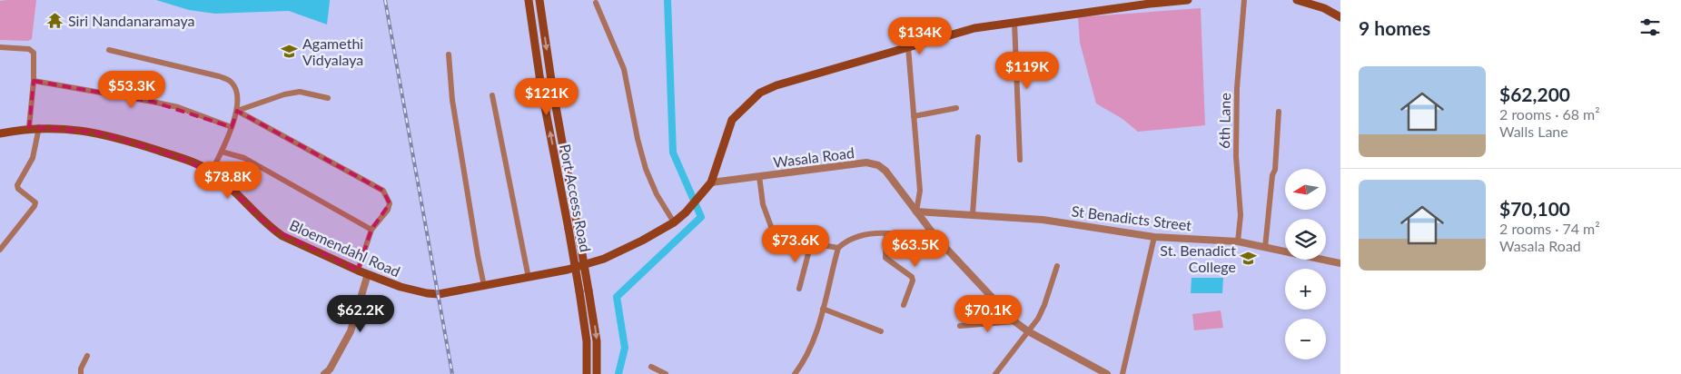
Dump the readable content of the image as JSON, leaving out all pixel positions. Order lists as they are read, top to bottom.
{
  "streets": {
    "main road": ["Port Access Road", "Bloemendahl Road"],
    "street": ["6th Lane", "Wasala Road", "St Benadicts Street"]
  },
  "crossings": [
    ["6th Lane", "St Benadicts Street"],
    ["Wasala Road", "St Benadicts Street"]
  ],
  "places": {
    "temple": ["Siri Nandanaramaya"],
    "school or university": ["Agamethi Vidyalaya", "St. Benadict College"]
  },
  "north": "left",
  "page": {
    "heading": "9 homes",
    "price": [
      "$134K",
      "$119K",
      "$53.3K",
      "$121K",
      "$78.8K",
      "$73.6K",
      "$63.5K",
      "$62.2K",
      "$70.1K"
    ],
    "list": [
      {
        "name": "$62,200",
        "note": "2 rooms · 68 m² · Walls Lane"
      },
      {
        "name": "$70,100",
        "note": "2 rooms · 74 m² · Wasala Road"
      }
    ],
    "map_buttons": ["+", "−"]
  }
}
